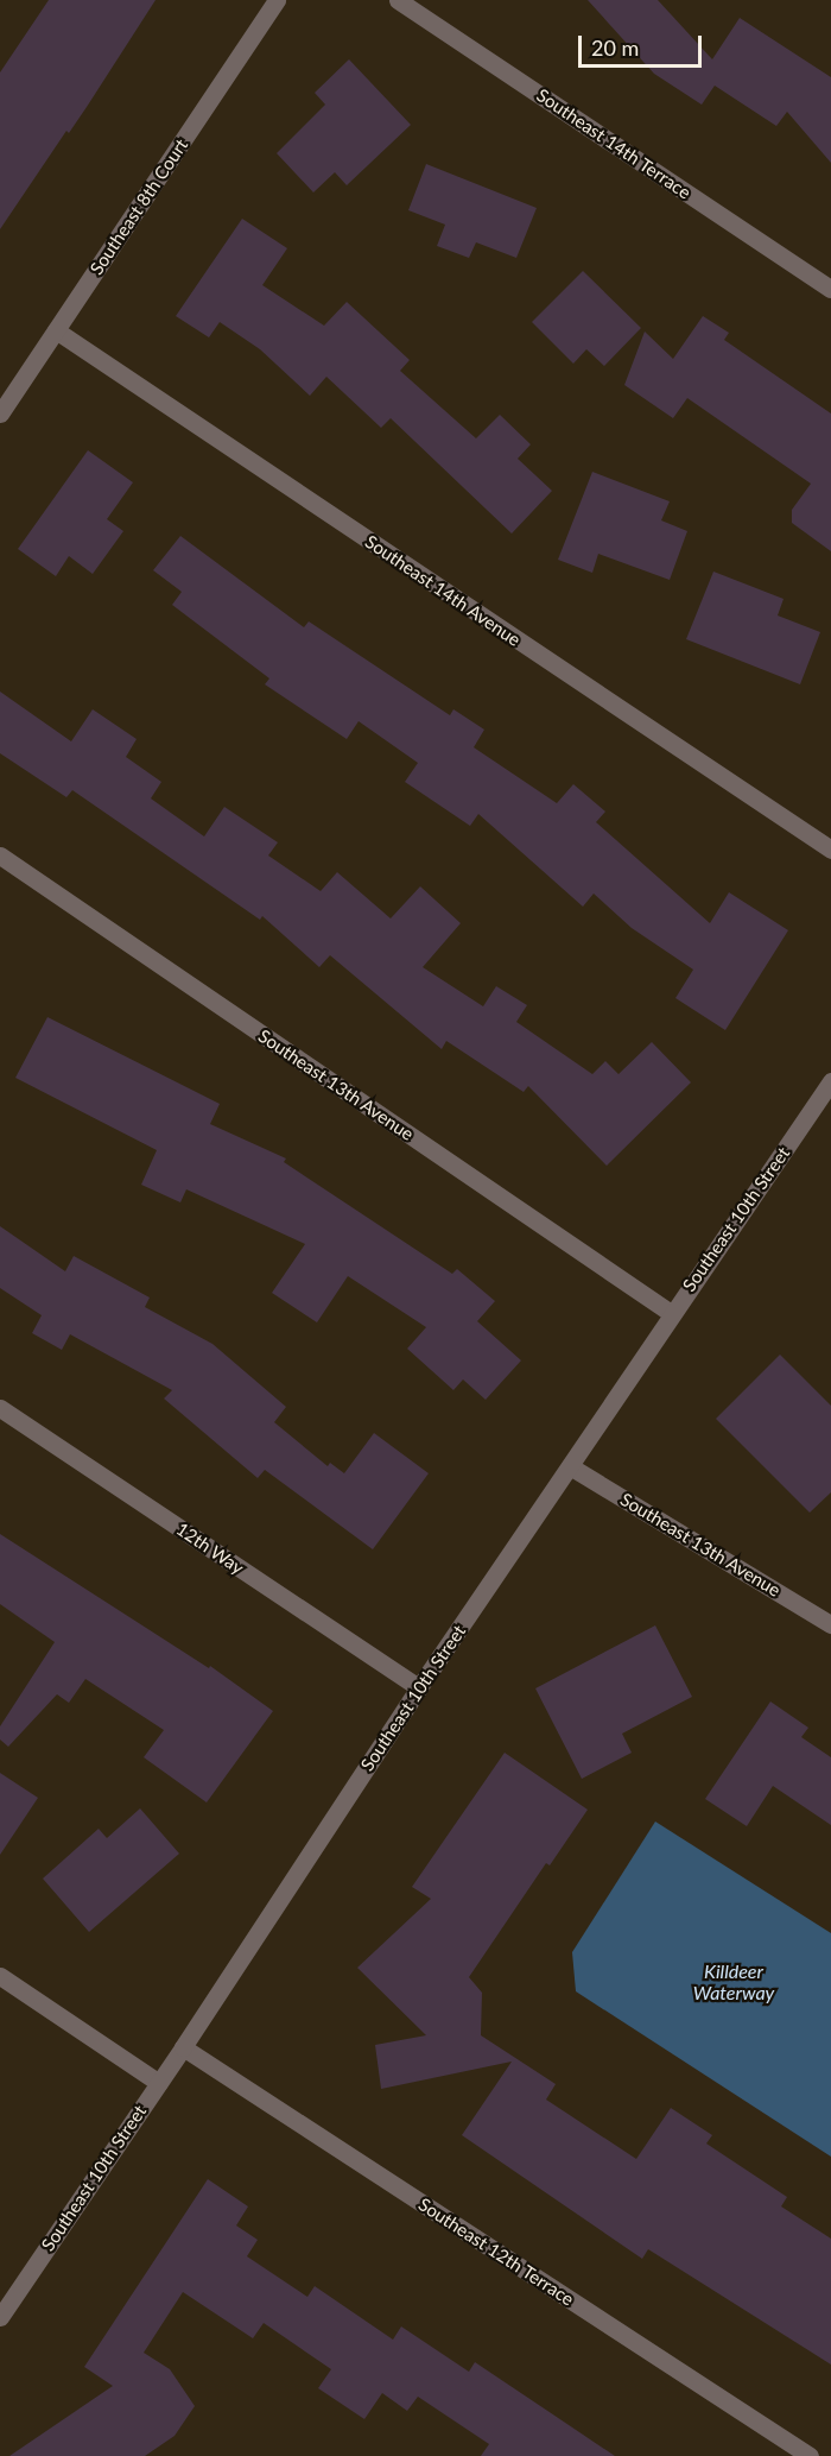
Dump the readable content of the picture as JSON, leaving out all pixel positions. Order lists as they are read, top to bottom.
{
  "streets": {
    "street": [
      "Southeast 14th Terrace",
      "Southeast 8th Court",
      "Southeast 14th Avenue",
      "Southeast 13th Avenue",
      "Southeast 10th Street",
      "12th Way",
      "Southeast 12th Terrace"
    ]
  },
  "crossings": [
    ["Southeast 8th Court", "Southeast 14th Avenue"],
    ["Southeast 13th Avenue", "Southeast 10th Street"],
    ["Southeast 10th Street", "12th Way"],
    ["Southeast 10th Street", "Southeast 12th Terrace"]
  ],
  "water": ["Killdeer Waterway"],
  "scale_bar": "20 m"
}
